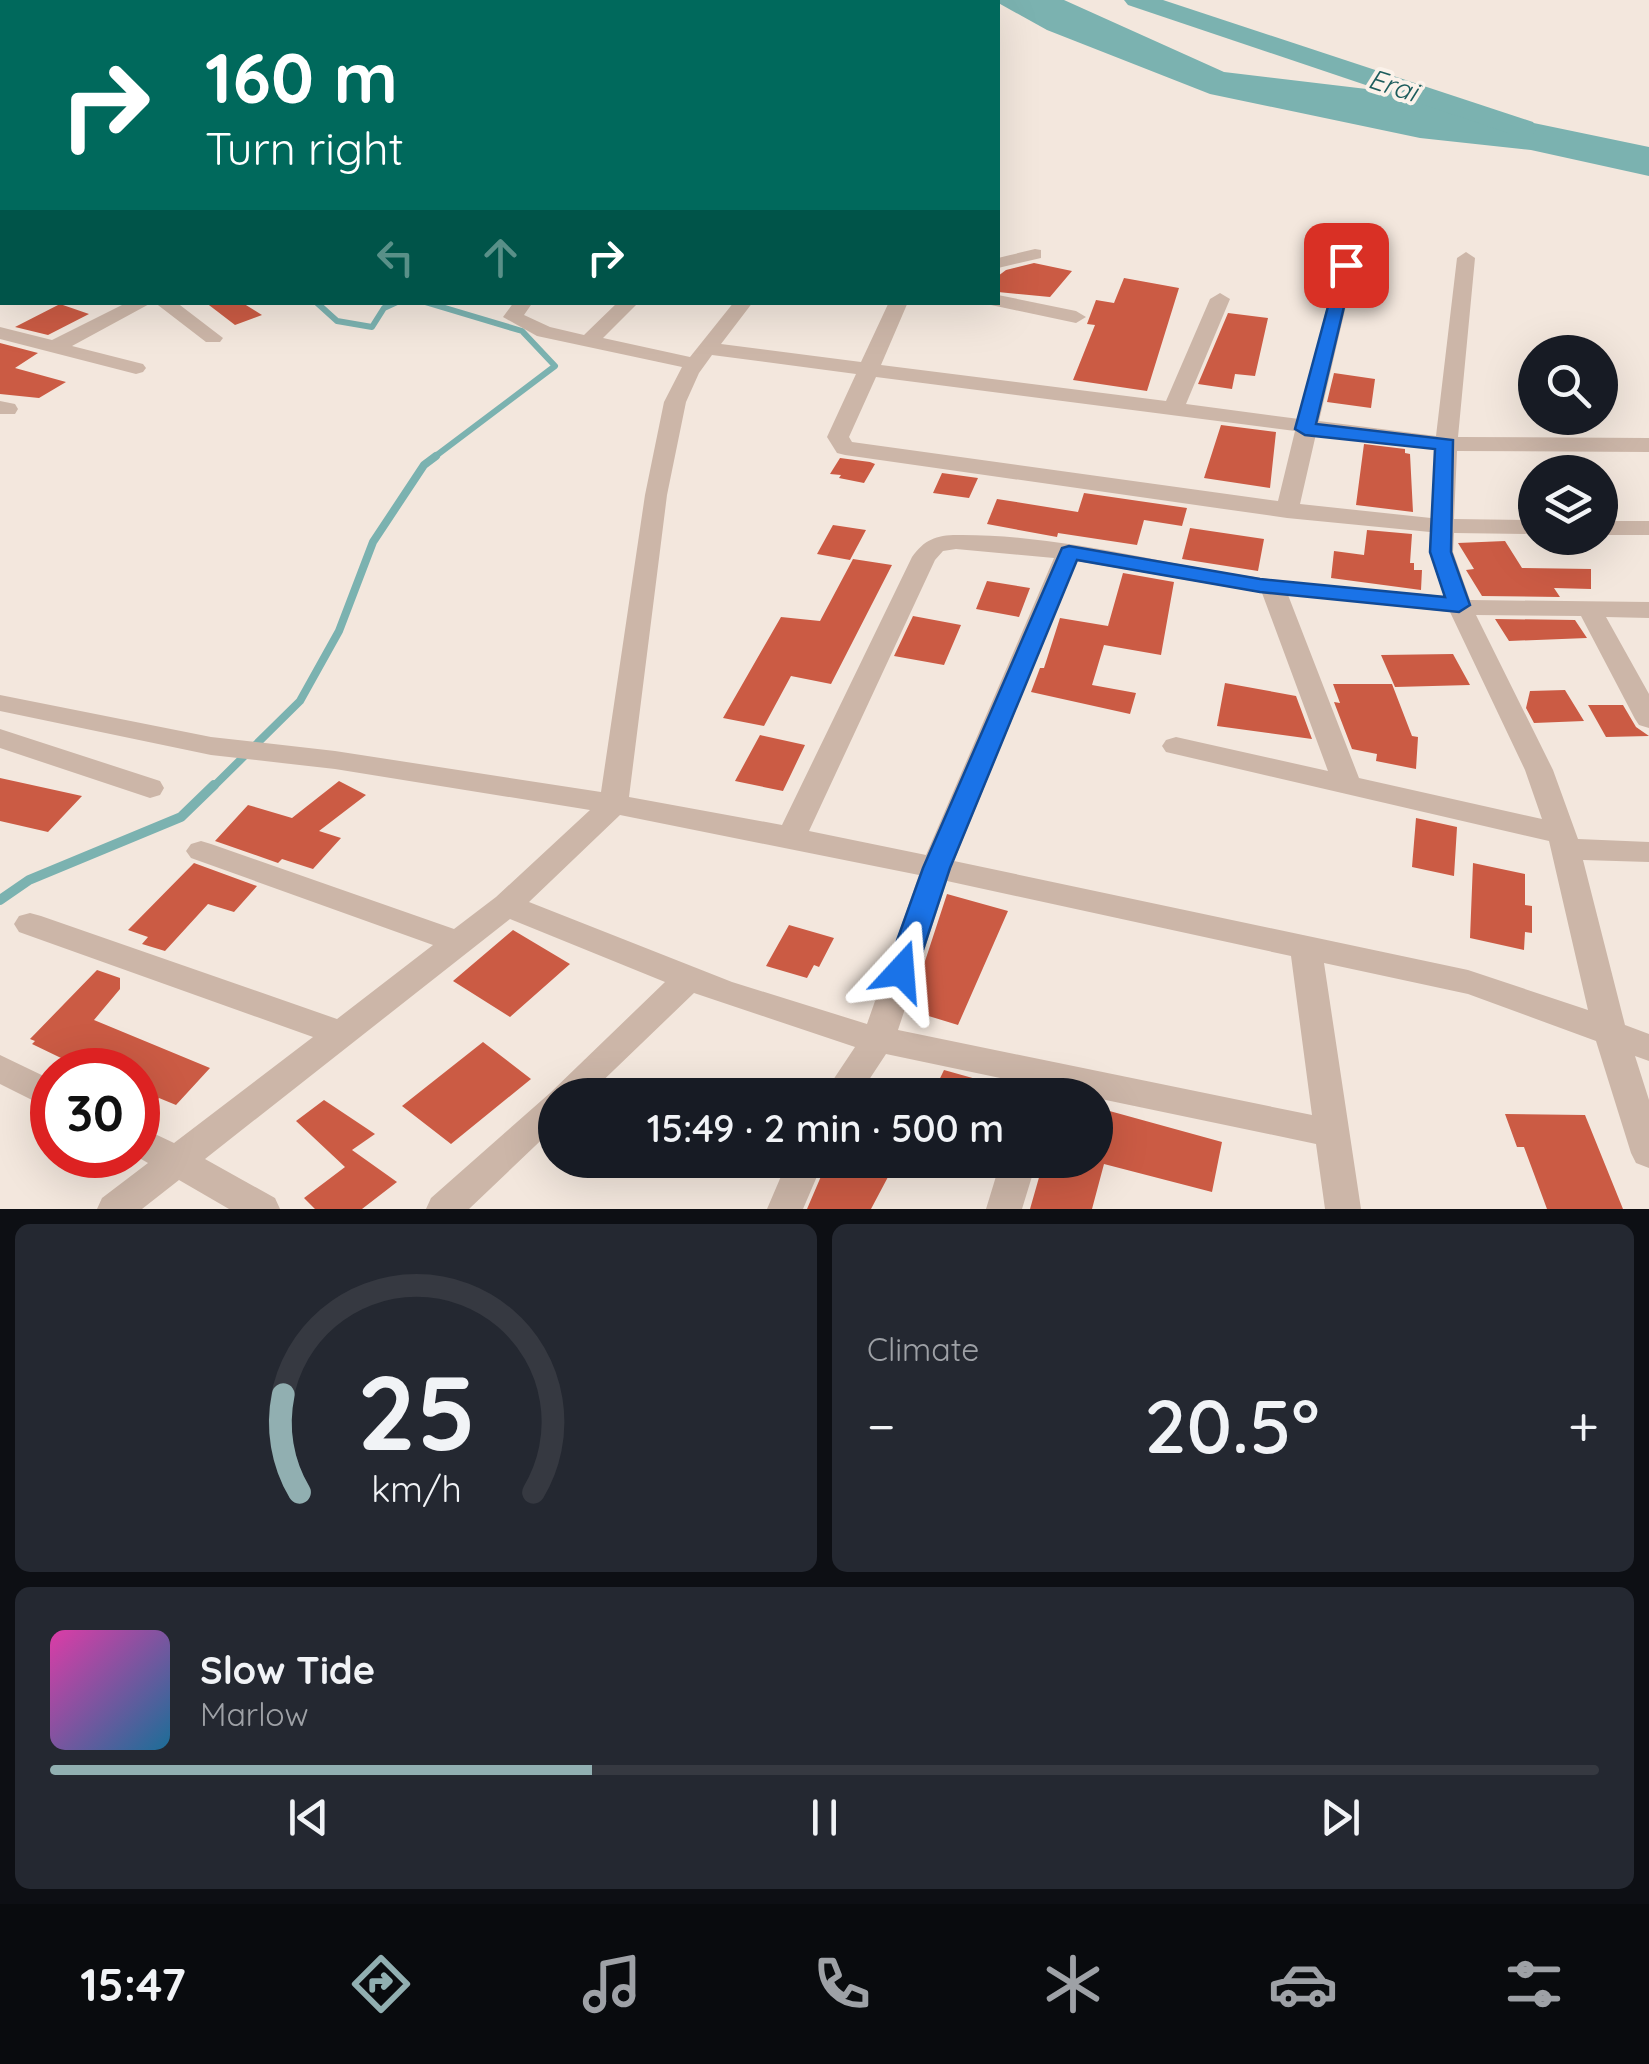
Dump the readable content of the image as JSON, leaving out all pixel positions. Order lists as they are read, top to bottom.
{
  "water": ["Erai"],
  "page": {
    "turn": ["160 m", "Turn right"],
    "limit": "30",
    "trip": "15:49 · 2 min · 500 m",
    "tile": "Climate",
    "heat": ["−", "20.5°", "+"],
    "song": ["Slow Tide", "Marlow"],
    "tabs": "15:47",
    "gauge": ["25", "km/h"]
  }
}
